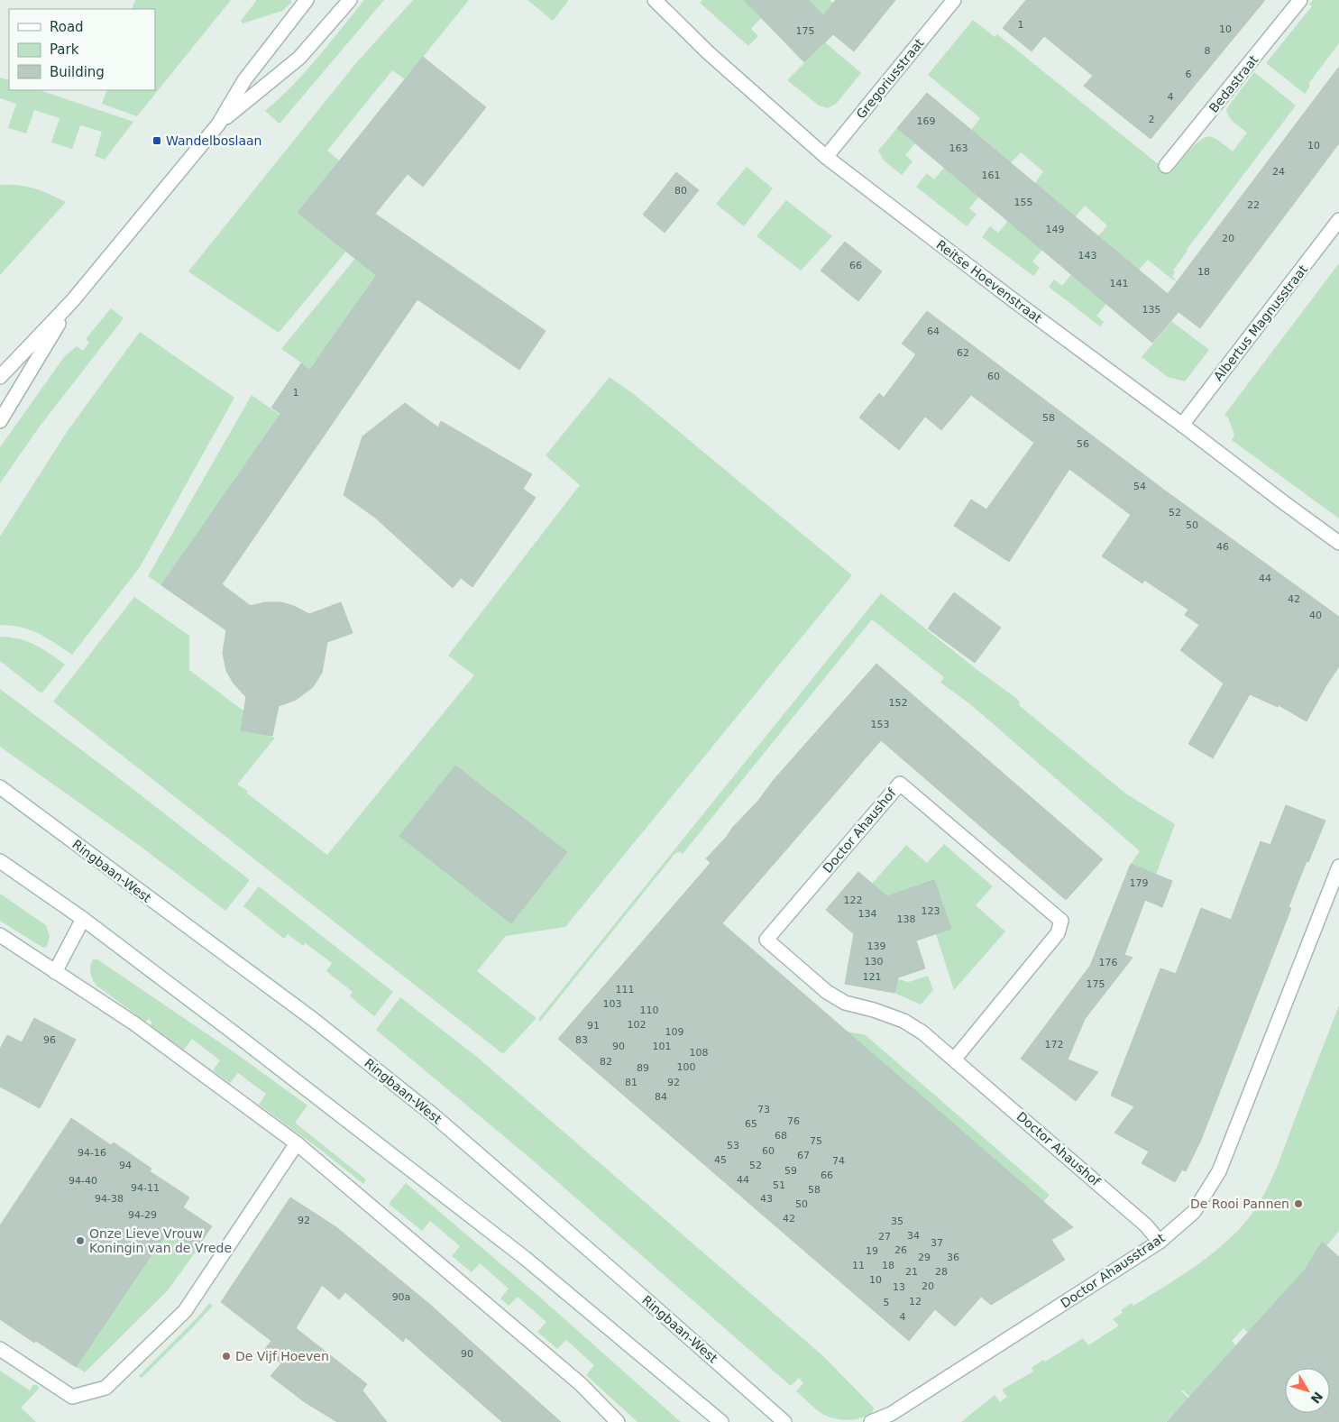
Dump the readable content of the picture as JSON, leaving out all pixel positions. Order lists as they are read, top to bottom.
{
  "streets": {
    "street": [
      "Gregoriusstraat",
      "Bedastraat",
      "Reitse Hoevenstraat",
      "Albertus Magnusstraat",
      "Doctor Ahaushof",
      "Ringbaan-West",
      "Doctor Ahausstraat"
    ]
  },
  "crossings": [
    ["Gregoriusstraat", "Reitse Hoevenstraat"],
    ["Reitse Hoevenstraat", "Albertus Magnusstraat"],
    ["Doctor Ahaushof", "Doctor Ahausstraat"]
  ],
  "places": {
    "transit": ["Wandelboslaan"],
    "other": ["De Rooi Pannen", "Onze Lieve Vrouw Koningin van de Vrede", "De Vijf Hoeven"]
  },
  "house_numbers": [
    "1",
    "10",
    "175",
    "8",
    "6",
    "4",
    "2",
    "169",
    "10",
    "163",
    "24",
    "161",
    "80",
    "155",
    "22",
    "149",
    "20",
    "143",
    "66",
    "18",
    "141",
    "135",
    "64",
    "62",
    "60",
    "1",
    "58",
    "56",
    "54",
    "52",
    "50",
    "46",
    "44",
    "42",
    "40",
    "152",
    "153",
    "179",
    "122",
    "123",
    "134",
    "138",
    "139",
    "130",
    "176",
    "121",
    "175",
    "111",
    "103",
    "110",
    "102",
    "91",
    "109",
    "96",
    "83",
    "172",
    "90",
    "101",
    "108",
    "82",
    "100",
    "89",
    "81",
    "92",
    "84",
    "73",
    "76",
    "65",
    "68",
    "75",
    "53",
    "60",
    "94-16",
    "67",
    "45",
    "74",
    "94",
    "52",
    "59",
    "66",
    "44",
    "94-40",
    "51",
    "94-11",
    "58",
    "94-38",
    "43",
    "50",
    "94-29",
    "42",
    "92",
    "35",
    "34",
    "27",
    "37",
    "26",
    "19",
    "29",
    "36",
    "11",
    "18",
    "21",
    "28",
    "10",
    "20",
    "13",
    "90a",
    "12",
    "5",
    "4",
    "90"
  ],
  "legend": ["Road", "Park", "Building"],
  "north": "bottom right"
}
